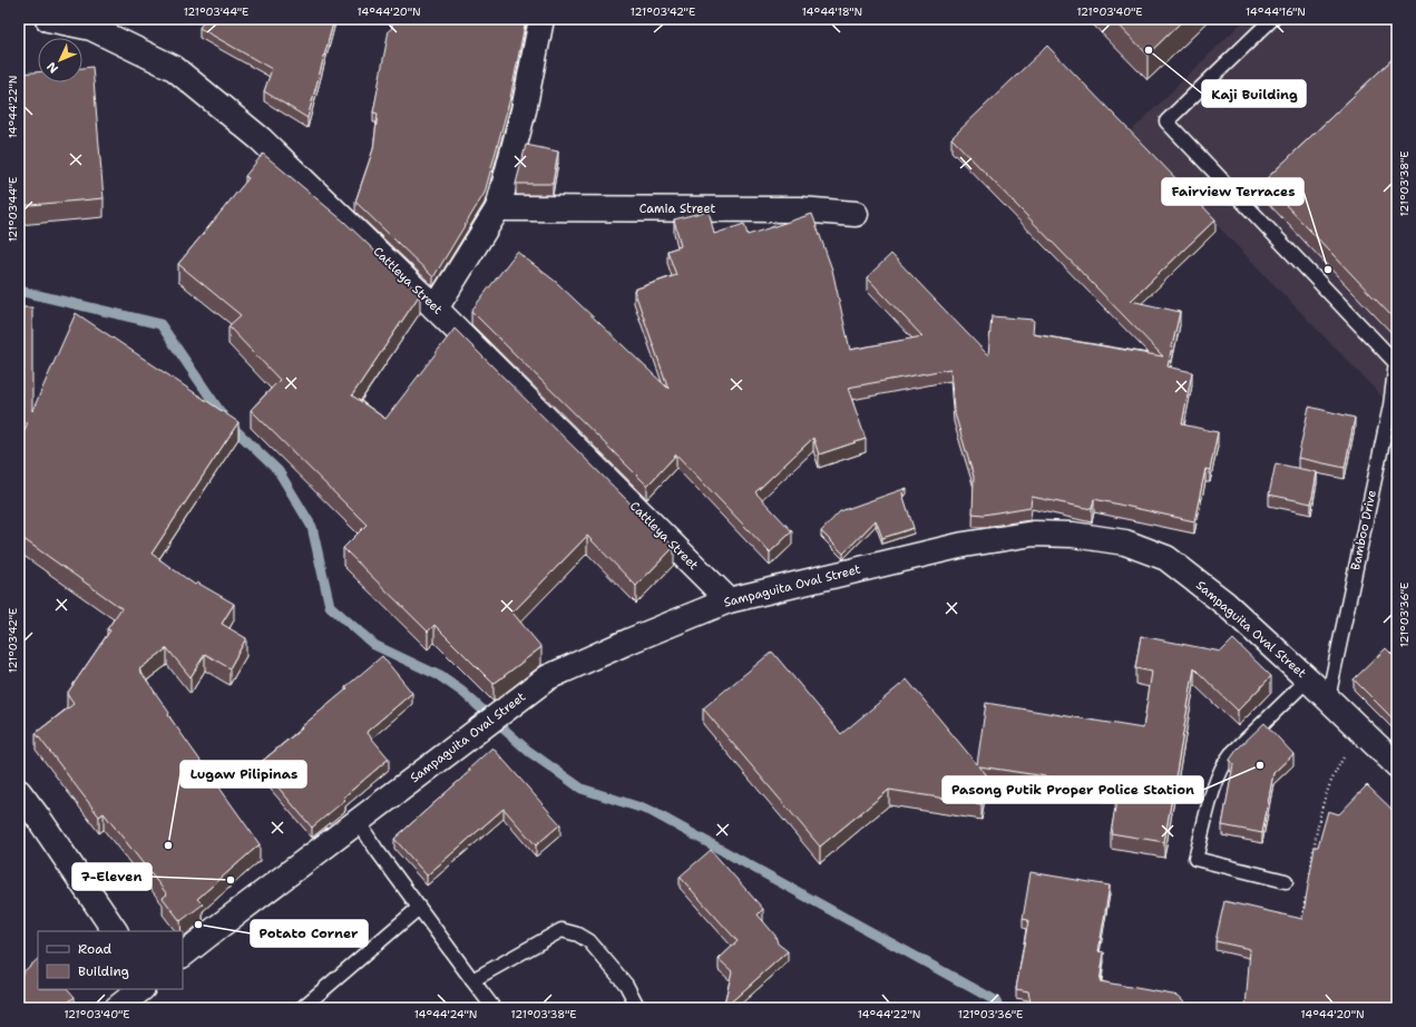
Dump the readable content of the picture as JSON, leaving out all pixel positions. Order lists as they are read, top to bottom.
{
  "streets": {
    "street": ["Camia Street", "Cattleya Street", "Sampaguita Oval Street"],
    "lane": ["Bamboo Drive"]
  },
  "crossings": [
    ["Cattleya Street", "Sampaguita Oval Street"],
    ["Bamboo Drive", "Sampaguita Oval Street"]
  ],
  "places": [
    "Kaji Building",
    "Fairview Terraces",
    "Pasong Putik Proper Police Station",
    "Lugaw Pilipinas",
    "7-Eleven",
    "Potato Corner"
  ],
  "legend": ["Road", "Building"],
  "north": "bottom left",
  "coordinates": [
    "121°03'44\"E",
    "14°44'20\"N",
    "121°03'42\"E",
    "14°44'18\"N",
    "121°03'40\"E",
    "14°44'16\"N",
    "14°44'22\"N",
    "121°03'38\"E",
    "121°03'36\"E",
    "14°44'24\"N"
  ]
}
